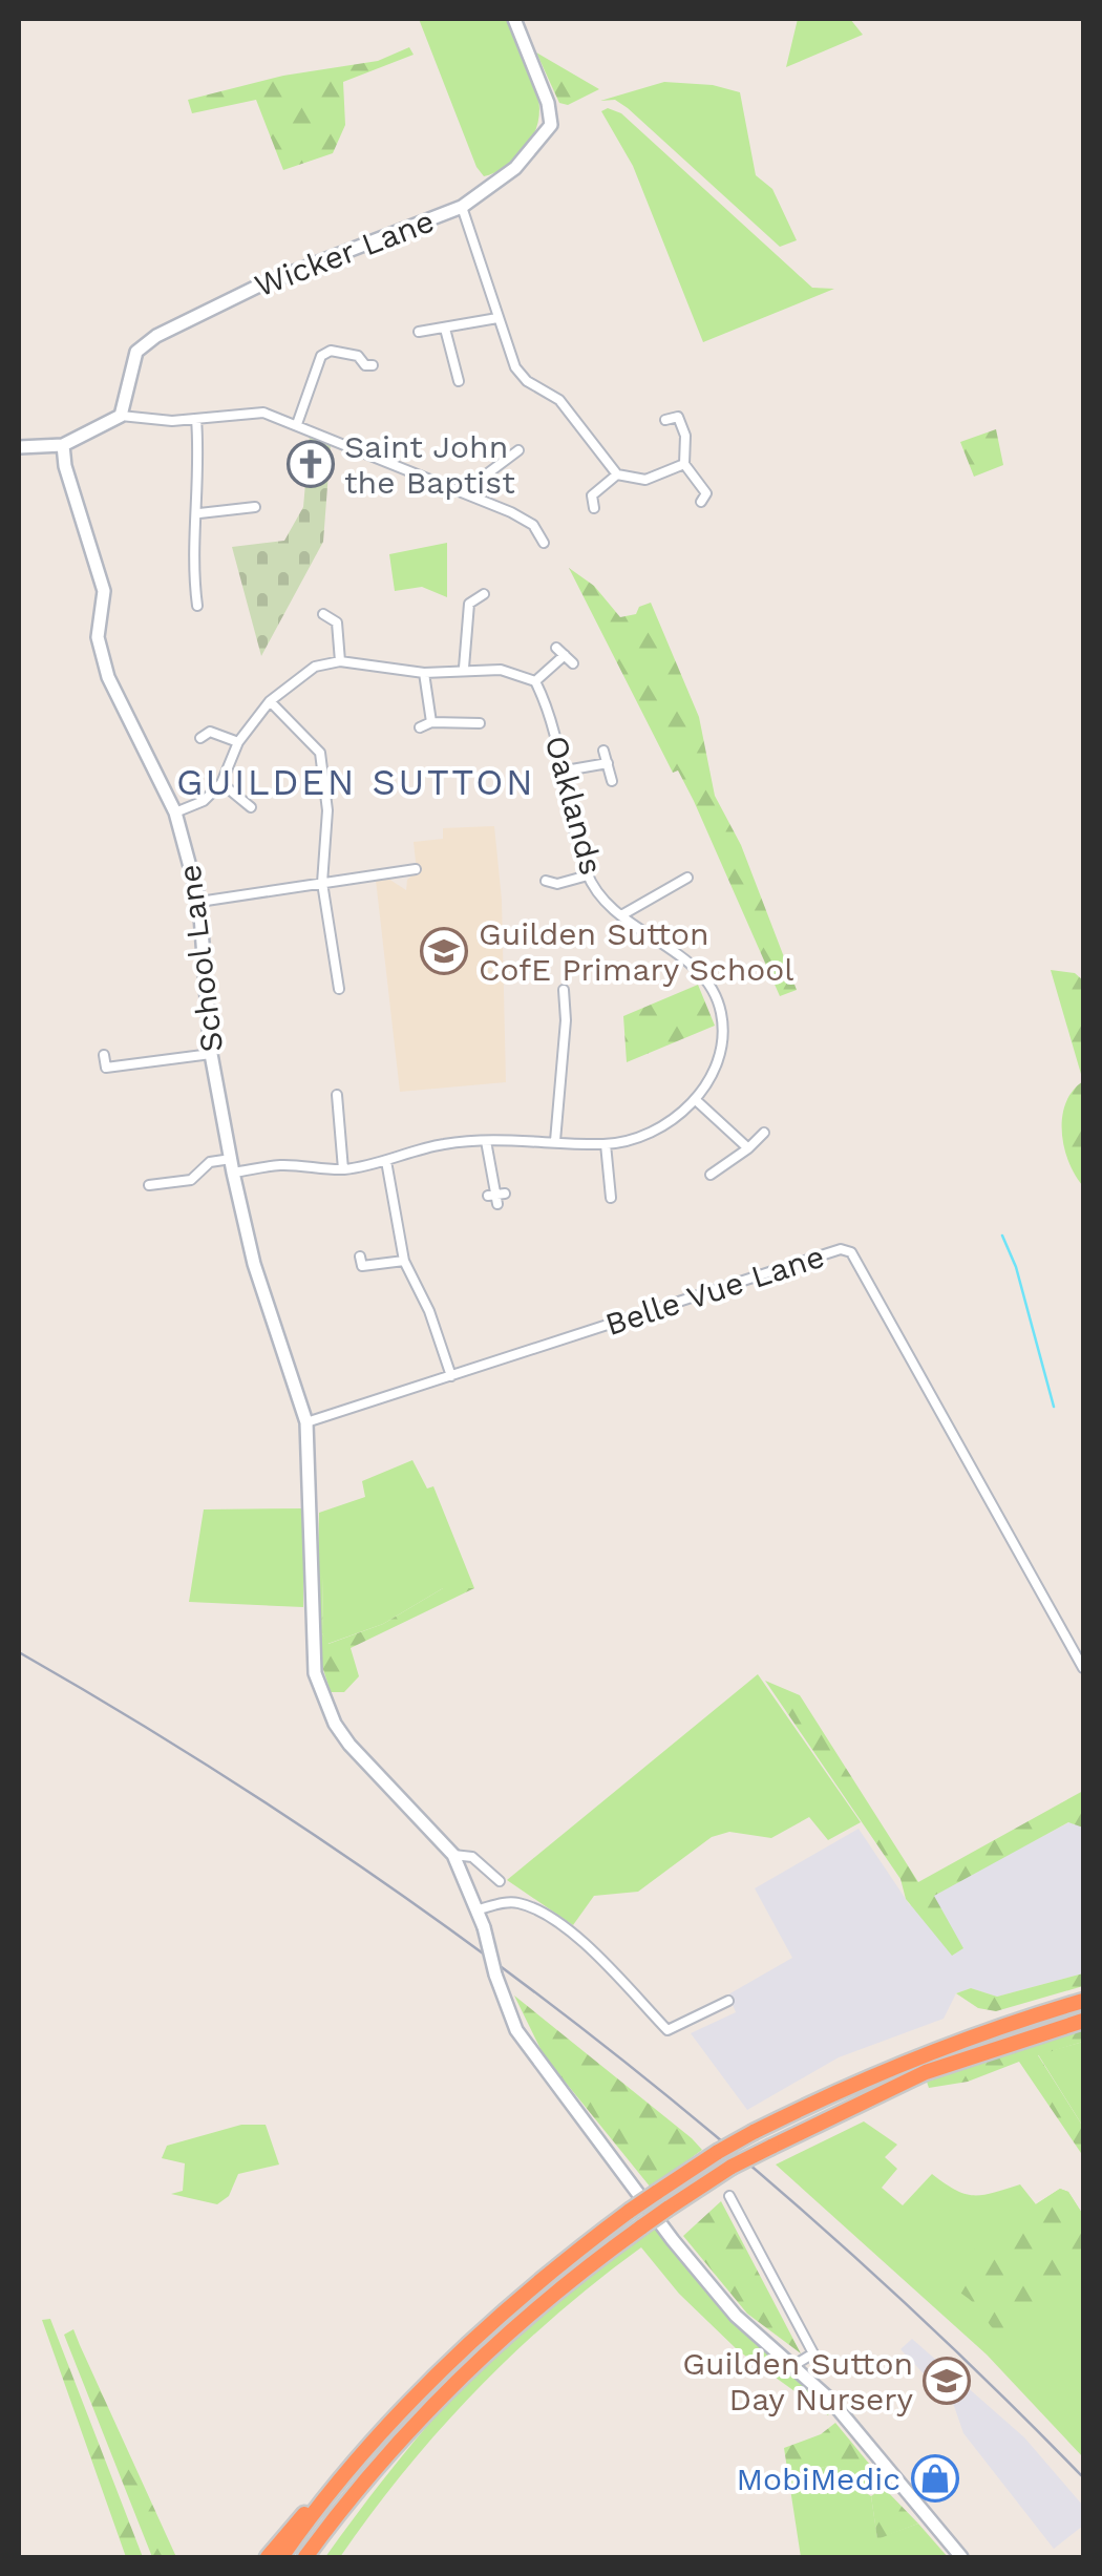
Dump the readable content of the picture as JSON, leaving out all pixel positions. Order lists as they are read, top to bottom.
{
  "streets": {
    "street": [
      "Wicker Lane",
      "Oaklands",
      "School Lane",
      "Belle Vue Lane"
    ]
  },
  "crossings": [
    ["School Lane", "Belle Vue Lane"]
  ],
  "districts": ["GUILDEN SUTTON"],
  "places": {
    "church": ["Saint John the Baptist"],
    "school or university": ["Guilden Sutton CofE Primary School", "Guilden Sutton Day Nursery"],
    "shop": ["MobiMedic"]
  }
}
